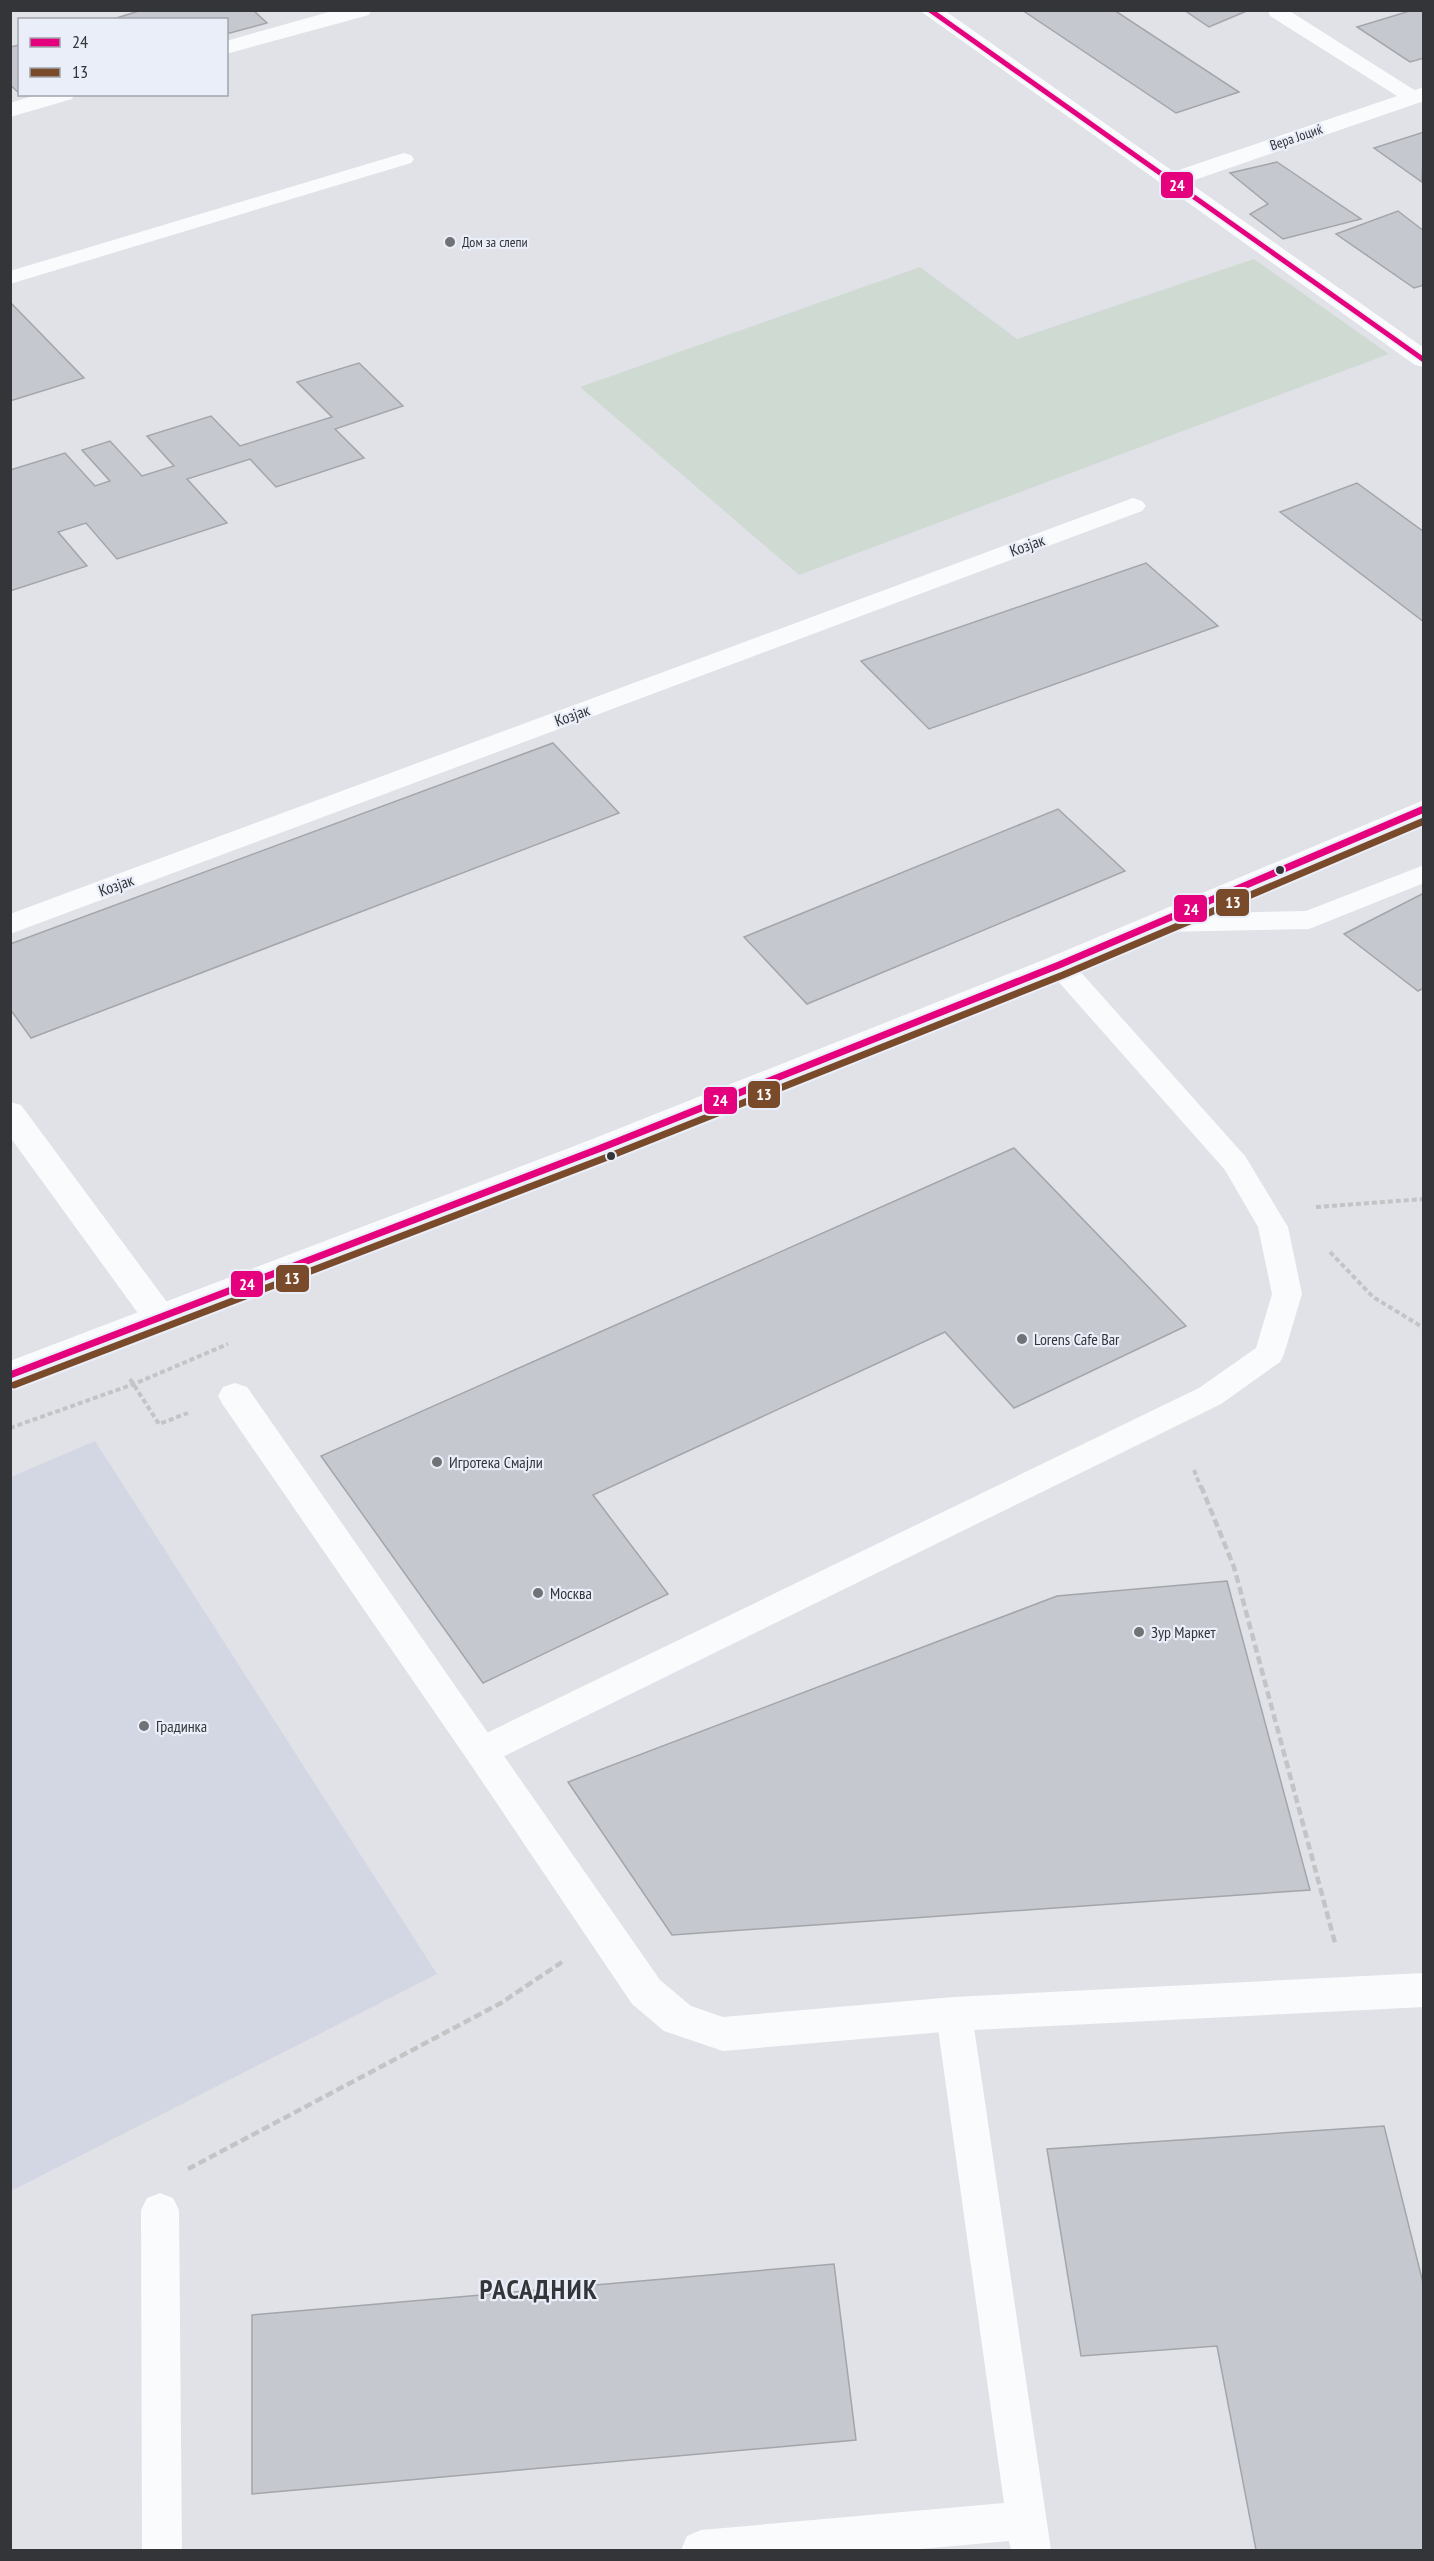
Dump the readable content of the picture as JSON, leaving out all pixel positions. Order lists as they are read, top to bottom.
{
  "streets": {
    "street": ["Вера Јоциќ", "Козјак"]
  },
  "districts": ["РАСАДНИК"],
  "places": [
    "Дом за слепи",
    "Lorens Cafe Bar",
    "Игротека Смајли",
    "Москва",
    "Зур Маркет",
    "Градинка"
  ],
  "lines": ["transit line 24", "transit line 13"],
  "legend": ["24", "13"]
}
